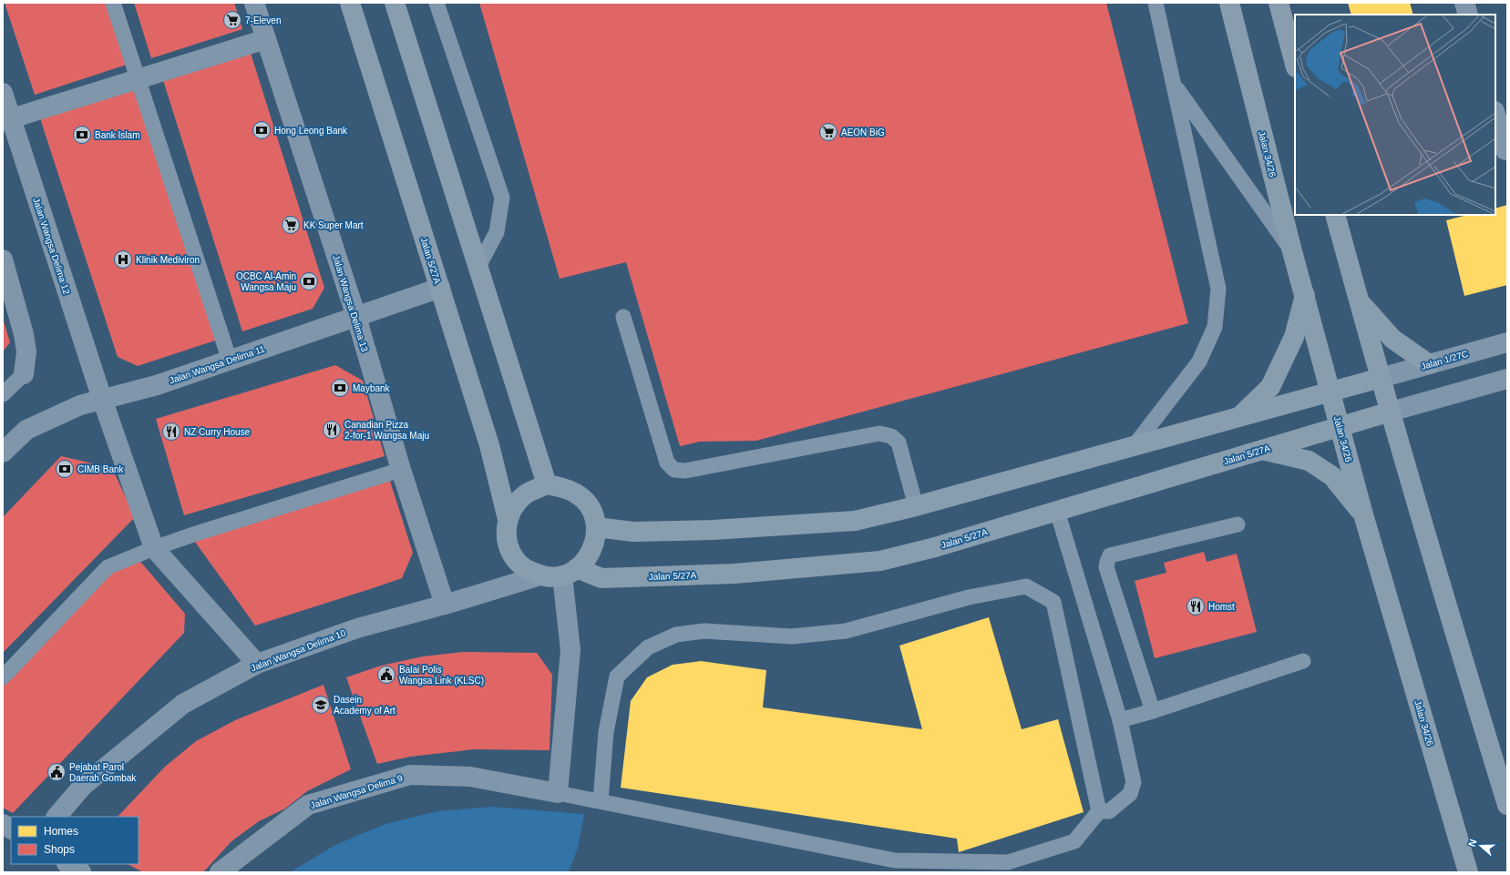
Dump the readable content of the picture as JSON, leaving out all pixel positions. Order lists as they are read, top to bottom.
{
  "streets": {
    "street": [
      "Jalan 34/26",
      "Jalan Wangsa Delima 12",
      "Jalan 5/27A",
      "Jalan Wangsa Delima 13",
      "Jalan 1/27C",
      "Jalan Wangsa Delima 11",
      "Jalan Wangsa Delima 10",
      "Jalan Wangsa Delima 9"
    ]
  },
  "crossings": [
    ["Jalan 34/26", "Jalan 5/27A"],
    ["Jalan Wangsa Delima 12", "Jalan Wangsa Delima 11"],
    ["Jalan 5/27A", "Jalan Wangsa Delima 11"],
    ["Jalan 5/27A", "Jalan Wangsa Delima 10"],
    ["Jalan Wangsa Delima 13", "Jalan Wangsa Delima 11"],
    ["Jalan Wangsa Delima 13", "Jalan Wangsa Delima 10"]
  ],
  "places": {
    "supermarket": ["7-Eleven", "AEON BiG", "KK Super Mart"],
    "bank": [
      "Hong Leong Bank",
      "Bank Islam",
      "OCBC Al-Amin Wangsa Maju",
      "Maybank",
      "CIMB Bank"
    ],
    "hospital": ["Klinik Mediviron"],
    "restaurant": ["Canadian Pizza 2-for-1 Wangsa Maju", "NZ Curry House", "Homst"],
    "public building": ["Balai Polis Wangsa Link (KLSC)", "Pejabat Parol Daerah Gombak"],
    "school or university": ["Dasein Academy of Art"]
  },
  "legend": ["Homes", "Shops"],
  "north": "left"
}
